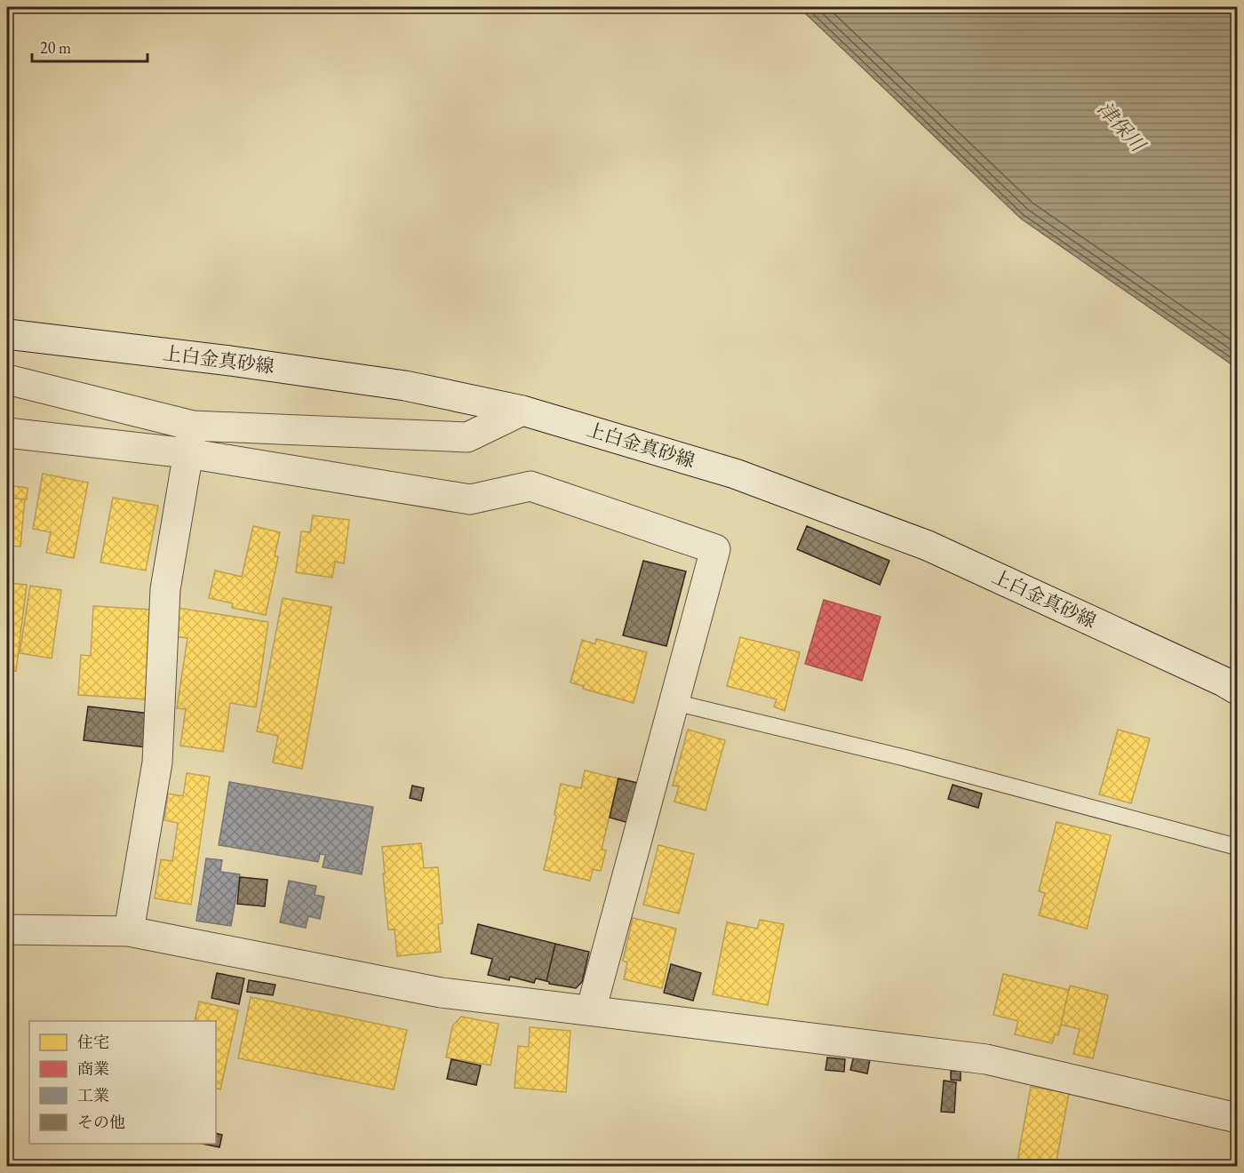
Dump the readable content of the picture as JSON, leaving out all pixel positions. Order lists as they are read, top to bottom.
{
  "streets": {
    "street": ["上白金真砂線"]
  },
  "water": ["津保川"],
  "legend": [
    "住宅",
    "商業",
    "工業",
    "その他"
  ],
  "scale_bar": "20 m"
}
